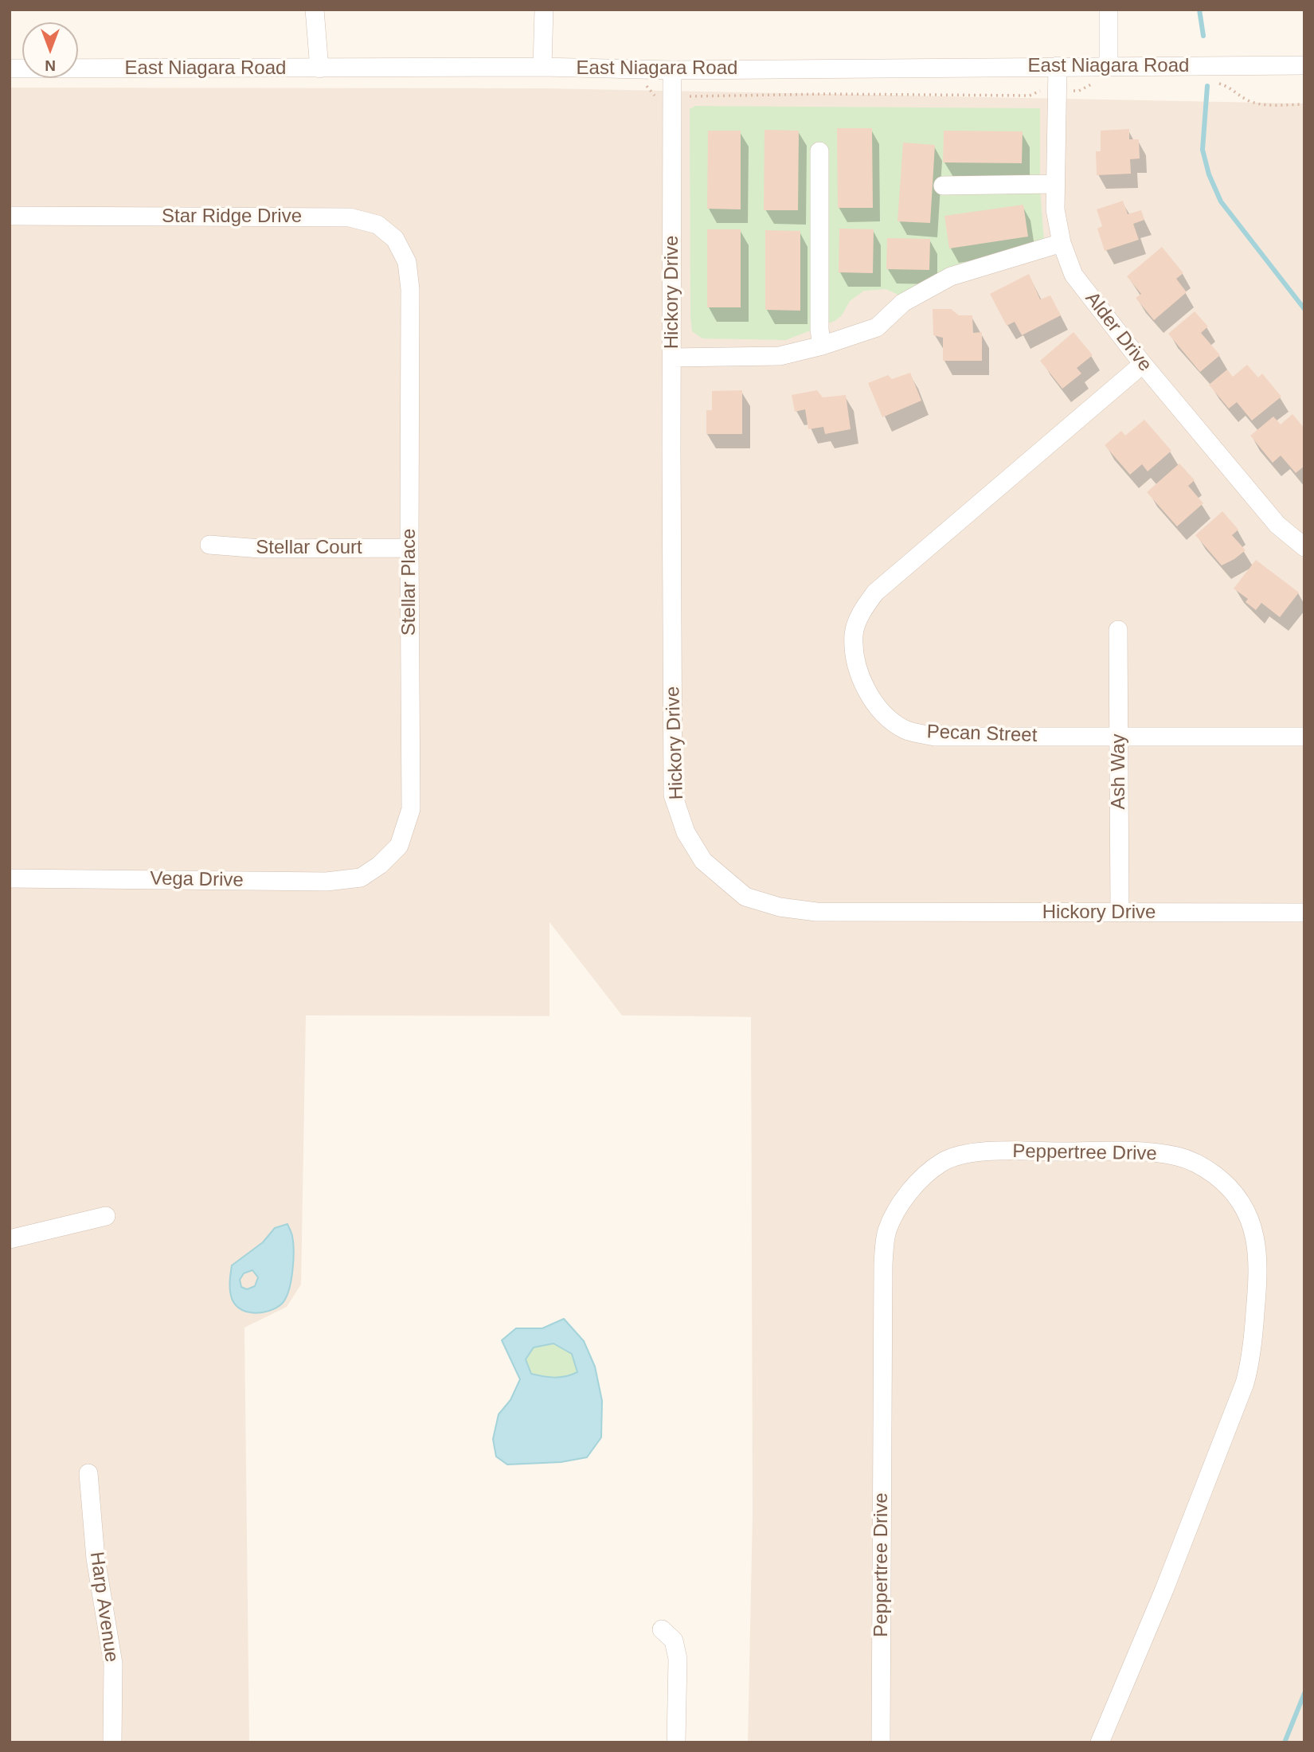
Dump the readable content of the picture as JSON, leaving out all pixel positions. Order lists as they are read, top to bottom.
{
  "streets": {
    "street": [
      "East Niagara Road",
      "Star Ridge Drive",
      "Hickory Drive",
      "Alder Drive",
      "Stellar Court",
      "Stellar Place",
      "Pecan Street",
      "Ash Way",
      "Vega Drive",
      "Peppertree Drive",
      "Harp Avenue"
    ]
  },
  "crossings": [
    ["East Niagara Road", "Hickory Drive"],
    ["East Niagara Road", "Alder Drive"],
    ["Star Ridge Drive", "Stellar Place"],
    ["Hickory Drive", "Ash Way"],
    ["Alder Drive", "Pecan Street"],
    ["Stellar Court", "Stellar Place"],
    ["Stellar Place", "Vega Drive"],
    ["Pecan Street", "Ash Way"]
  ],
  "north": "bottom"
}
